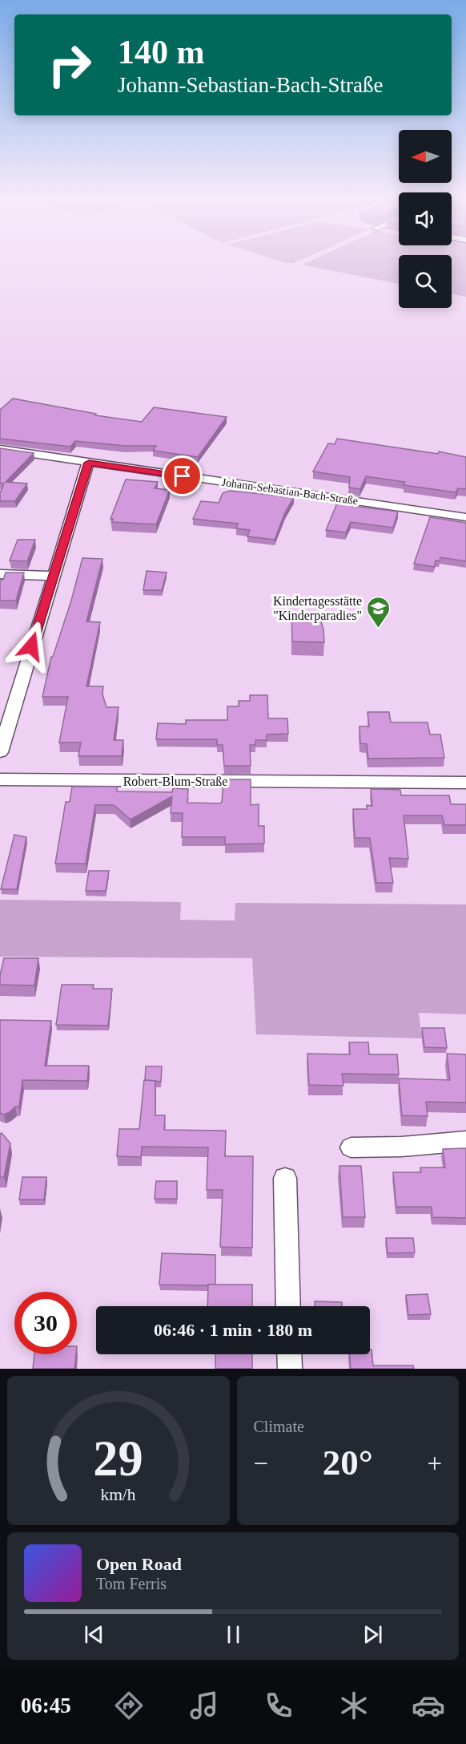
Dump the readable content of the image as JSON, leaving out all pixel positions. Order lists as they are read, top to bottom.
{
  "streets": {
    "street": ["Johann-Sebastian-Bach-Straße", "Robert-Blum-Straße"]
  },
  "places": {
    "school or university": ["Kindertagesstätte \"Kinderparadies\""]
  },
  "north": "left",
  "page": {
    "turn": ["140 m", "Johann-Sebastian-Bach-Straße"],
    "limit": "30",
    "trip": "06:46 · 1 min · 180 m",
    "tile": "Climate",
    "heat": ["−", "20°", "+"],
    "song": ["Open Road", "Tom Ferris"],
    "tabs": "06:45",
    "gauge": ["29", "km/h"]
  }
}
